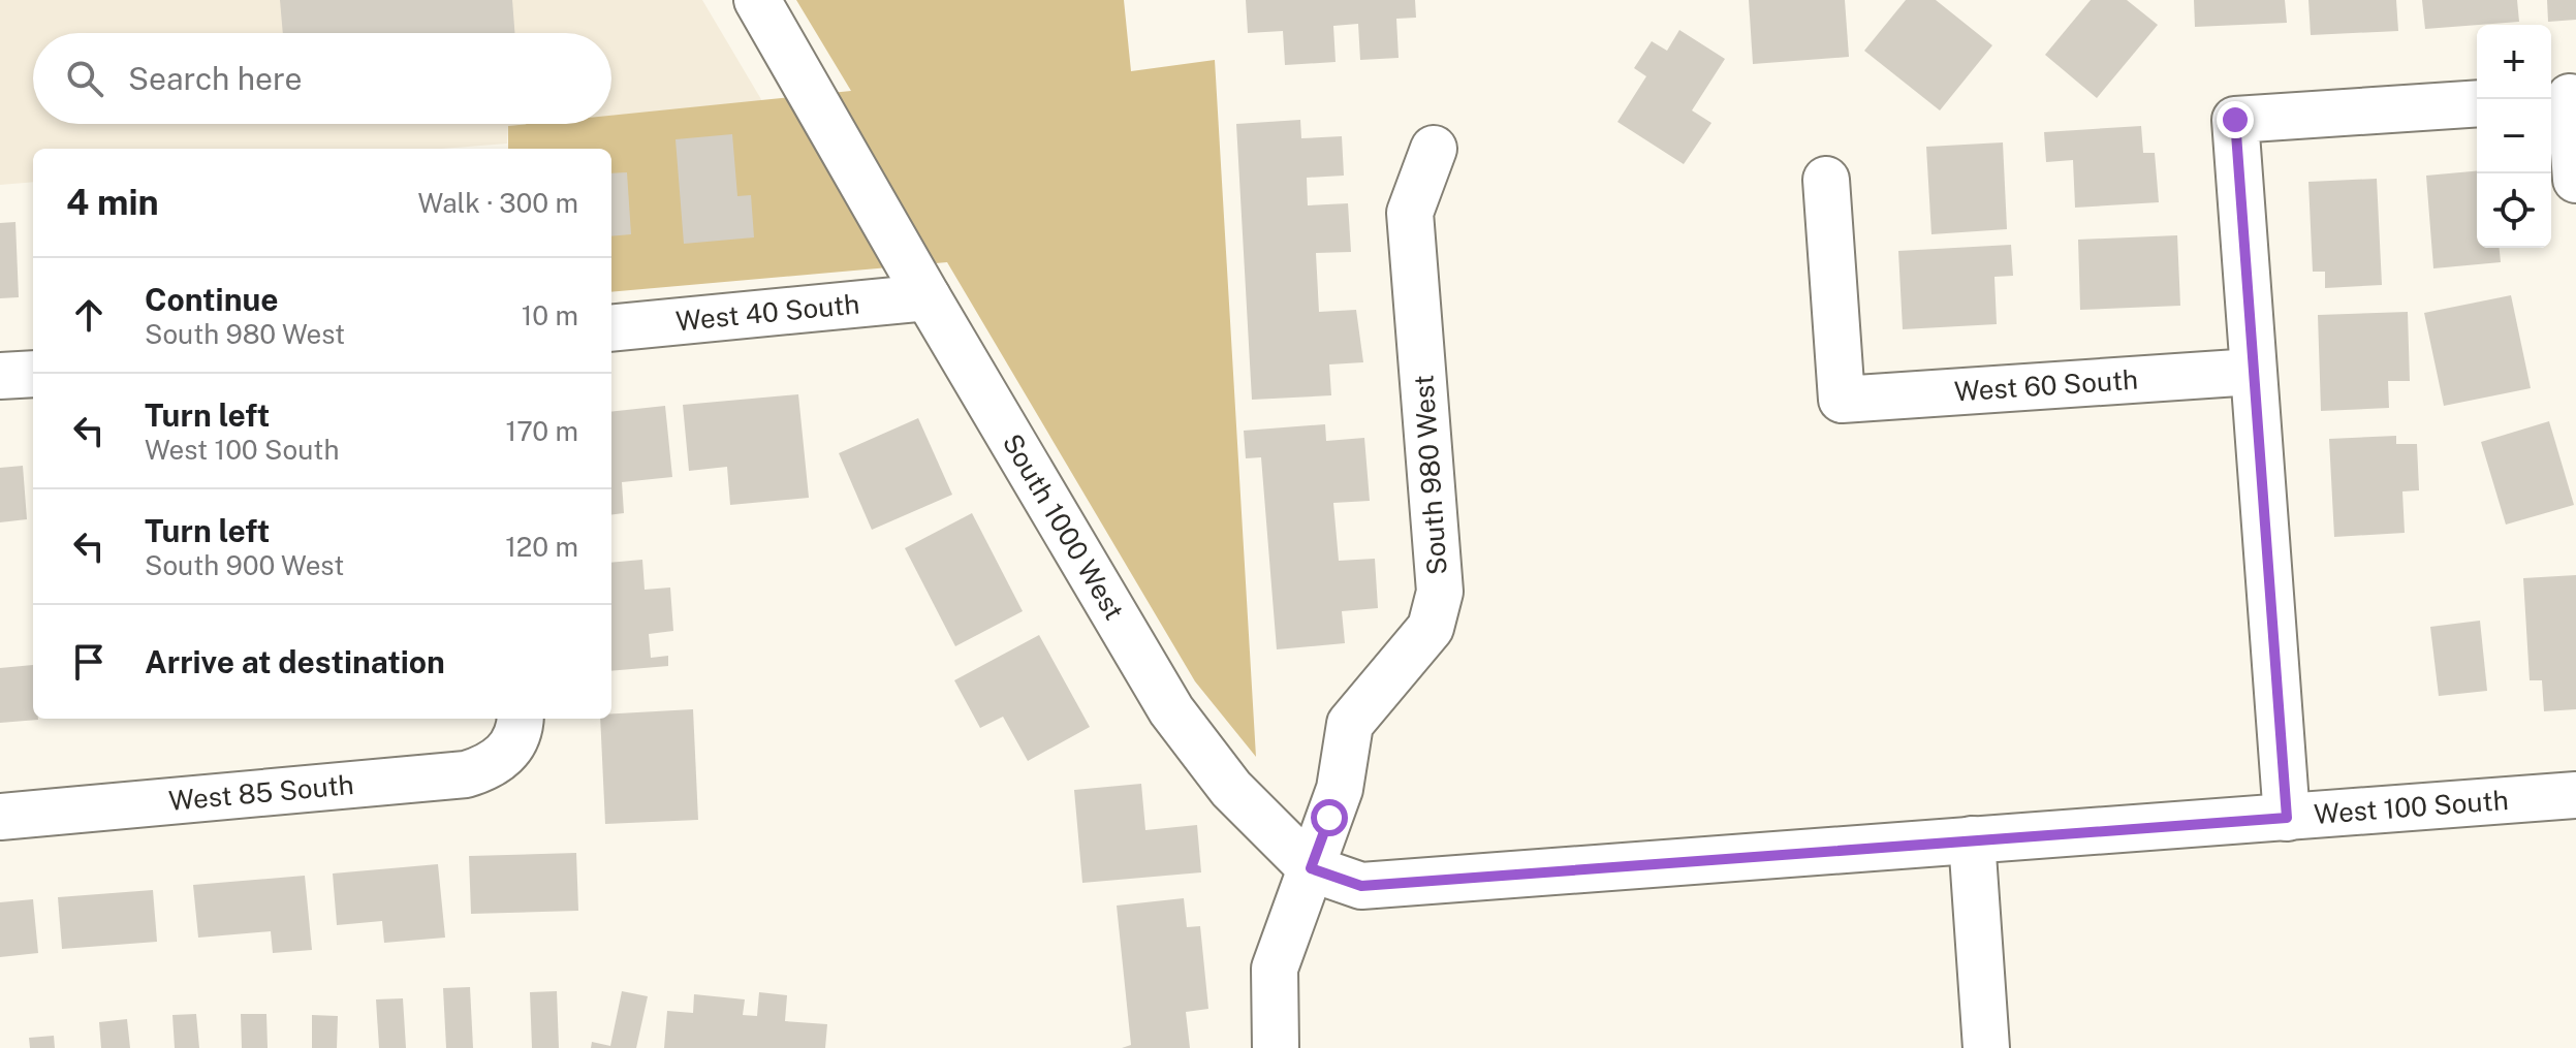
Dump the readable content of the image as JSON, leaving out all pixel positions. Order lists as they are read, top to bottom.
{
  "streets": {
    "street": [
      "West 40 South",
      "West 60 South",
      "South 980 West",
      "South 1000 West",
      "West 85 South",
      "West 100 South"
    ]
  },
  "crossings": [
    ["West 40 South", "South 1000 West"],
    ["South 980 West", "South 1000 West"],
    ["South 980 West", "West 100 South"],
    ["South 1000 West", "West 100 South"]
  ],
  "page": {
    "map_buttons": ["+", "−"],
    "search": "Search here",
    "heading": ["4 min", "Walk · 300 m"],
    "list": [
      ["Continue", "South 980 West", "10 m"],
      ["Turn left", "West 100 South", "170 m"],
      ["Turn left", "South 900 West", "120 m"],
      "Arrive at destination"
    ]
  }
}
